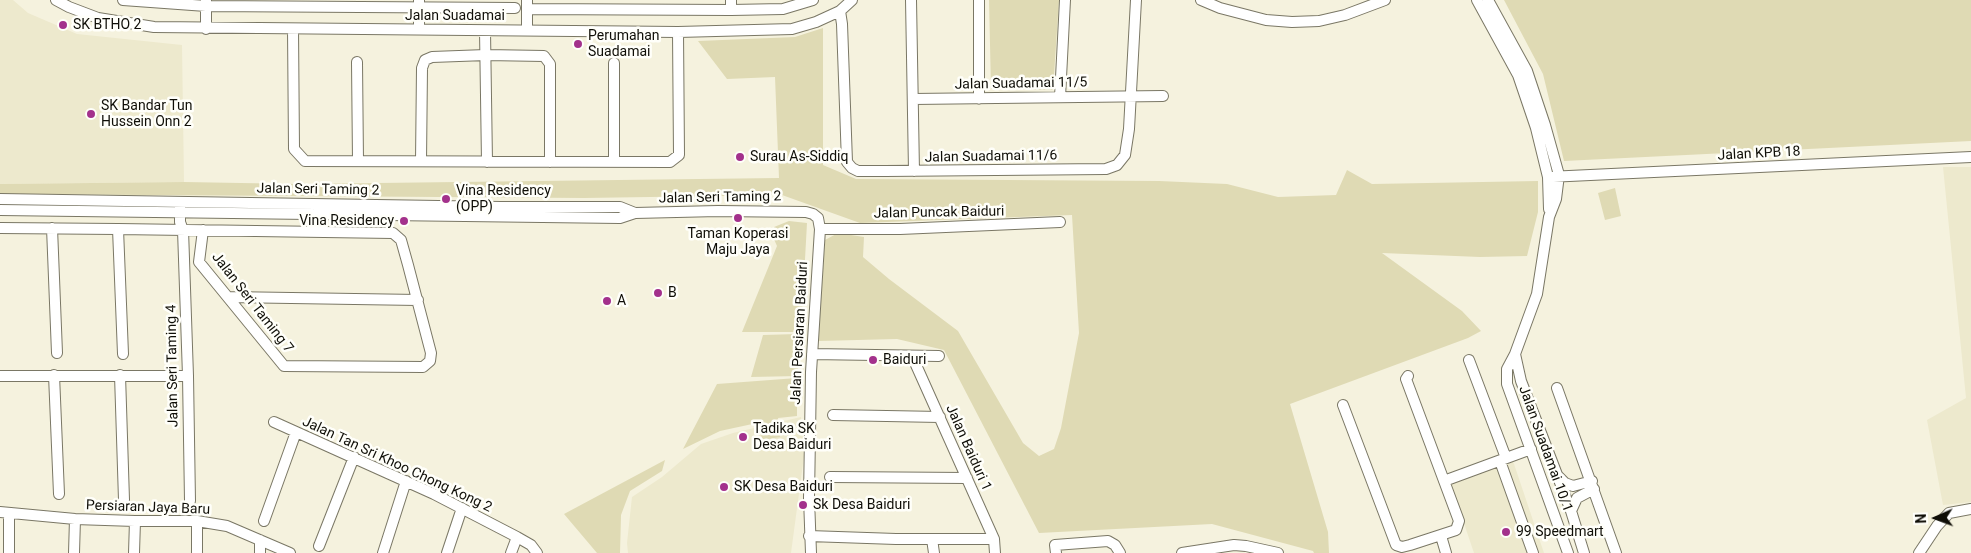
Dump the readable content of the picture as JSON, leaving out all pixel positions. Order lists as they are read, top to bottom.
{
  "streets": {
    "street": [
      "Jalan Suadamai",
      "Jalan Suadamai 11/5",
      "Jalan KPB 18",
      "Jalan Suadamai 11/6",
      "Jalan Seri Taming 2",
      "Jalan Puncak Baiduri",
      "Jalan Seri Taming 7",
      "Jalan Persiaran Baiduri",
      "Jalan Seri Taming 4",
      "Jalan Baiduri 1",
      "Jalan Suadamai 10/1",
      "Jalan Tan Sri Khoo Chong Kong 2",
      "Persiaran Jaya Baru"
    ]
  },
  "crossings": [
    ["Jalan Suadamai", "Jalan Suadamai 11/6"],
    ["Jalan Suadamai 11/5", "Jalan Suadamai 11/6"],
    ["Jalan KPB 18", "Jalan Suadamai 10/1"],
    ["Jalan Seri Taming 2", "Jalan Puncak Baiduri"],
    ["Jalan Seri Taming 2", "Jalan Persiaran Baiduri"],
    ["Jalan Seri Taming 2", "Jalan Seri Taming 4"],
    ["Jalan Puncak Baiduri", "Jalan Persiaran Baiduri"]
  ],
  "places": [
    "SK BTHO 2",
    "Perumahan Suadamai",
    "SK Bandar Tun Hussein Onn 2",
    "Surau As-Siddiq",
    "Vina Residency (OPP)",
    "Taman Koperasi Maju Jaya",
    "Vina Residency",
    "B",
    "A",
    "Baiduri",
    "Tadika SK Desa Baiduri",
    "SK Desa Baiduri",
    "Sk Desa Baiduri",
    "99 Speedmart"
  ],
  "north": "left"
}
